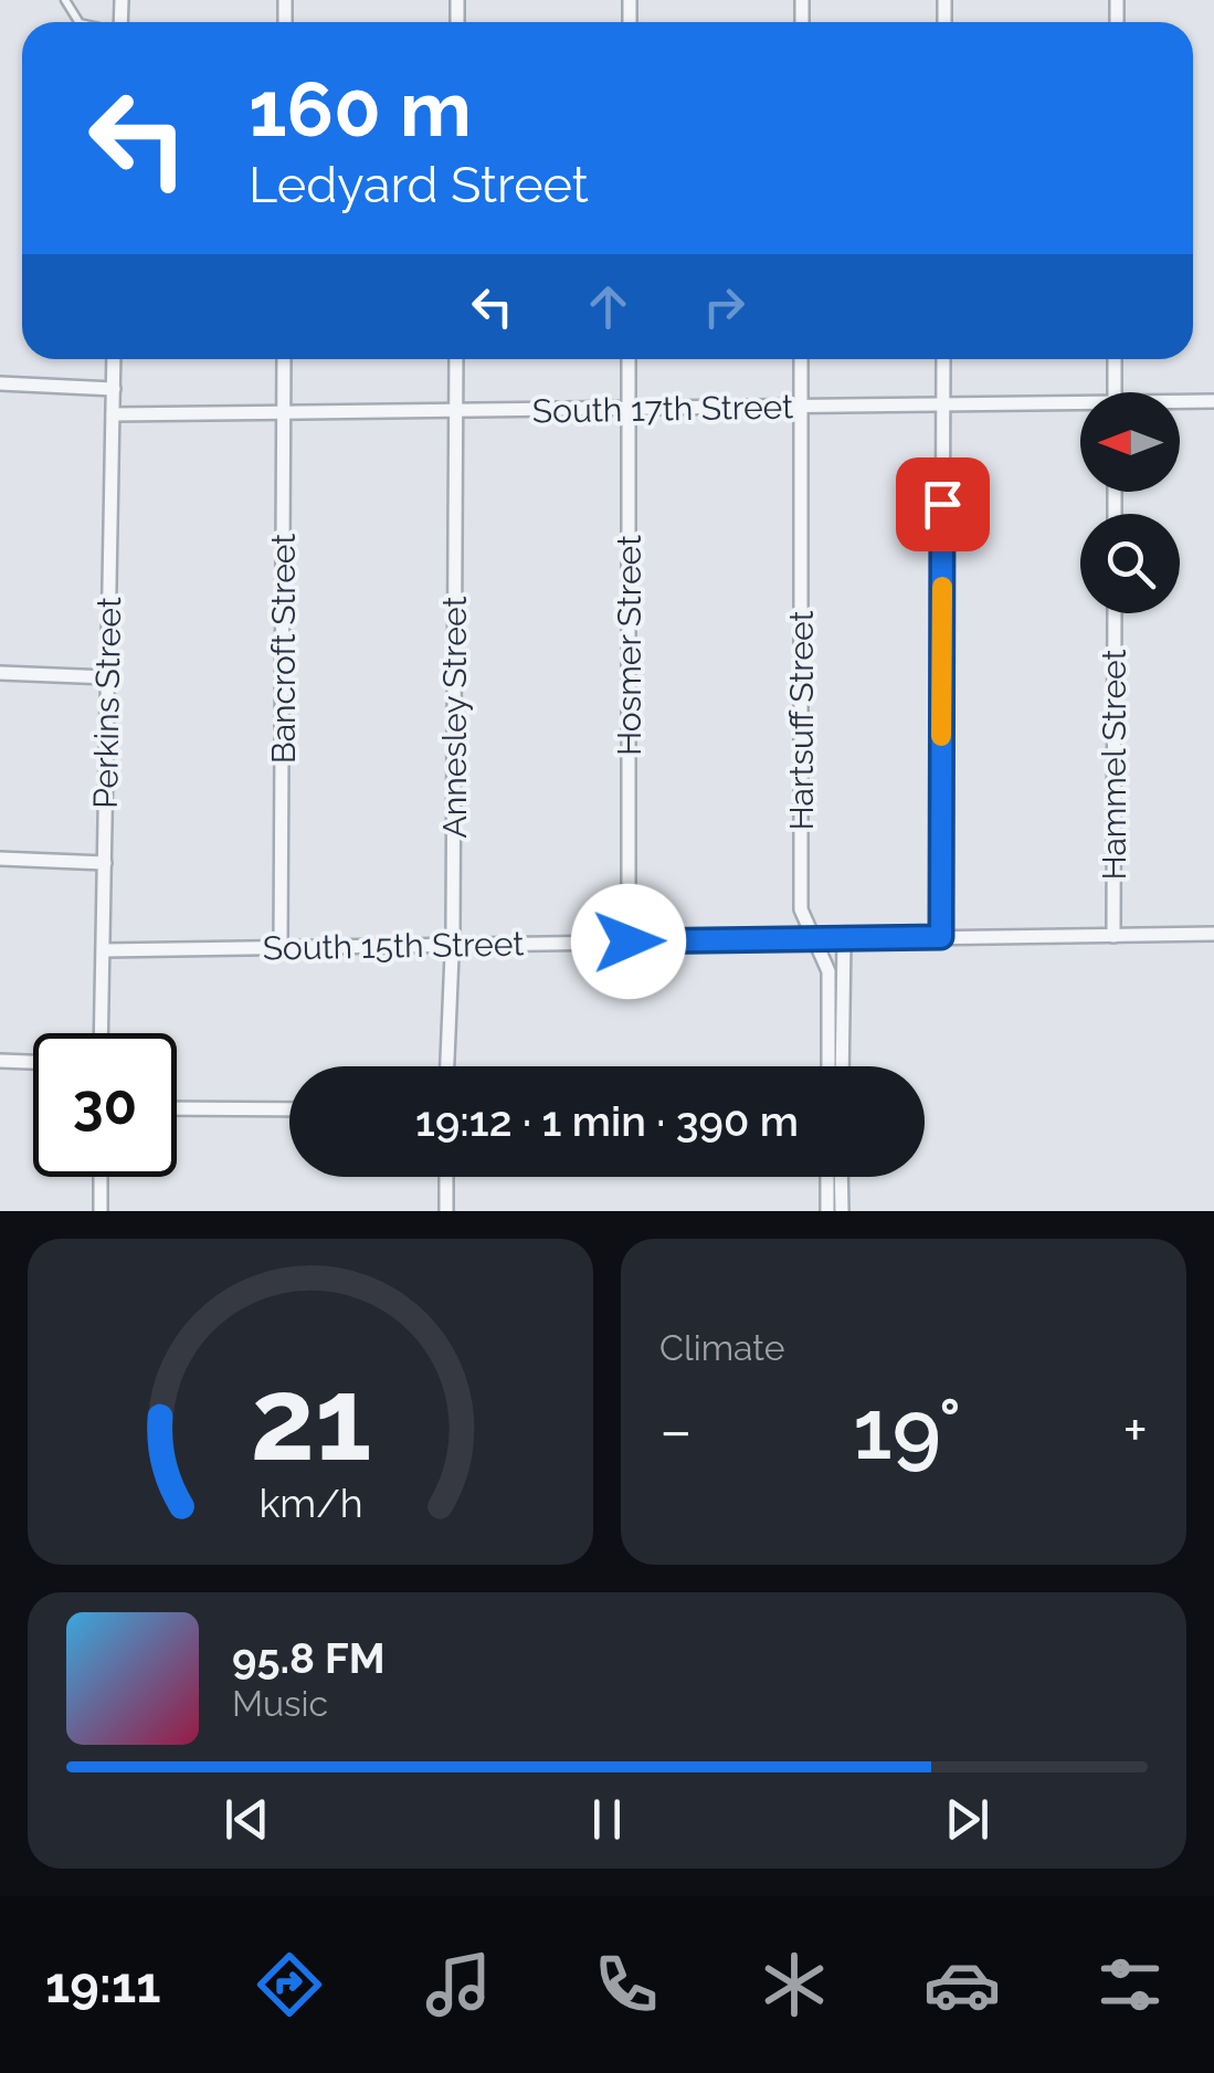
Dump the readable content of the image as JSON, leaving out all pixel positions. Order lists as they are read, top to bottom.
{
  "streets": {
    "street": [
      "South 17th Street",
      "Hosmer Street",
      "Bancroft Street",
      "Perkins Street",
      "Annesley Street",
      "Hartsuff Street",
      "Hammel Street",
      "South 15th Street"
    ]
  },
  "crossings": [
    ["South 17th Street", "Hosmer Street"],
    ["South 17th Street", "Bancroft Street"],
    ["South 17th Street", "Perkins Street"],
    ["South 17th Street", "Annesley Street"],
    ["South 17th Street", "Hartsuff Street"],
    ["Hosmer Street", "South 15th Street"],
    ["Bancroft Street", "South 15th Street"],
    ["Perkins Street", "South 15th Street"],
    ["Annesley Street", "South 15th Street"],
    ["Hartsuff Street", "South 15th Street"],
    ["Hammel Street", "South 15th Street"]
  ],
  "north": "left",
  "page": {
    "turn": ["160 m", "Ledyard Street"],
    "limit": "30",
    "trip": "19:12 · 1 min · 390 m",
    "tile": "Climate",
    "heat": ["−", "19°", "+"],
    "song": ["95.8 FM", "Music"],
    "tabs": "19:11",
    "gauge": ["21", "km/h"]
  }
}
